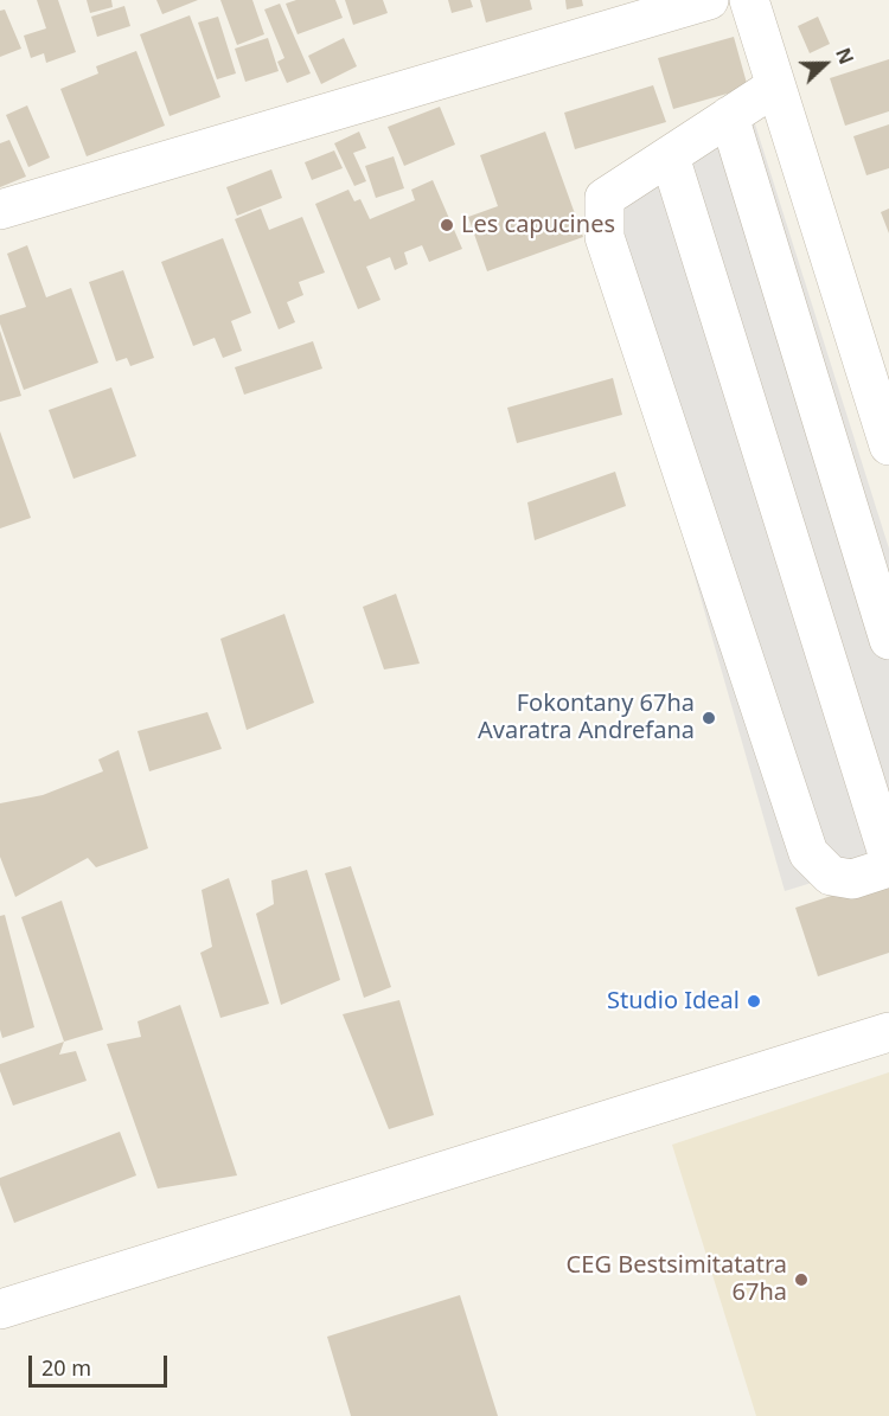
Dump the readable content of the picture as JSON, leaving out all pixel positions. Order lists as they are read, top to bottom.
{
  "places": [
    "Les capucines",
    "Fokontany 67ha Avaratra Andrefana",
    "Studio Ideal",
    "CEG Bestsimitatatra 67ha"
  ],
  "scale_bar": "20 m",
  "north": "right"
}
